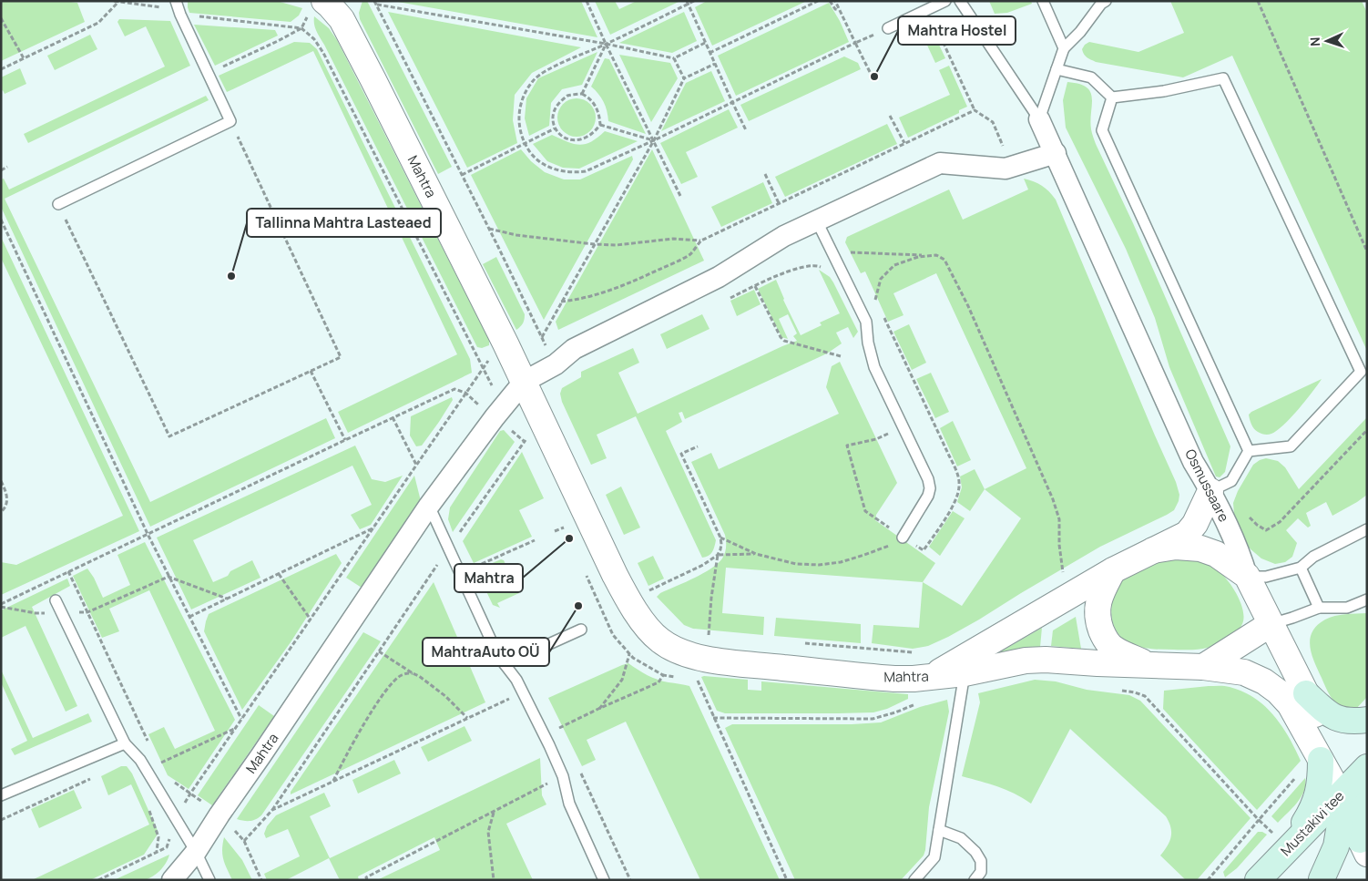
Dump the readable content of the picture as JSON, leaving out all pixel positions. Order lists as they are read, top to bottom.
{
  "streets": {
    "main road": ["Mustakivi tee"],
    "street": ["Mahtra", "Osmussaare"]
  },
  "crossings": [
    ["Mahtra", "Osmussaare"],
    ["Osmussaare", "Mustakivi tee"]
  ],
  "places": [
    "Mahtra Hostel",
    "Tallinna Mahtra Lasteaed",
    "Mahtra",
    "MahtraAuto OÜ"
  ],
  "north": "left"
}
